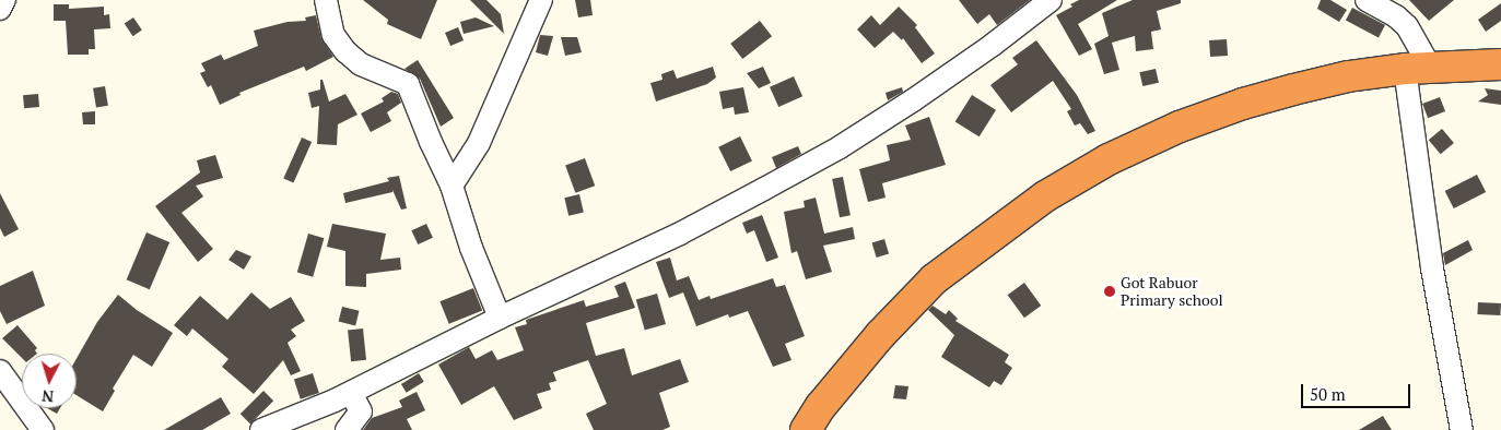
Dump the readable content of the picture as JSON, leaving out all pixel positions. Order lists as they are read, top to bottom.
{
  "places": ["Got Rabuor Primary school"],
  "scale_bar": "50 m",
  "north": "bottom"
}
